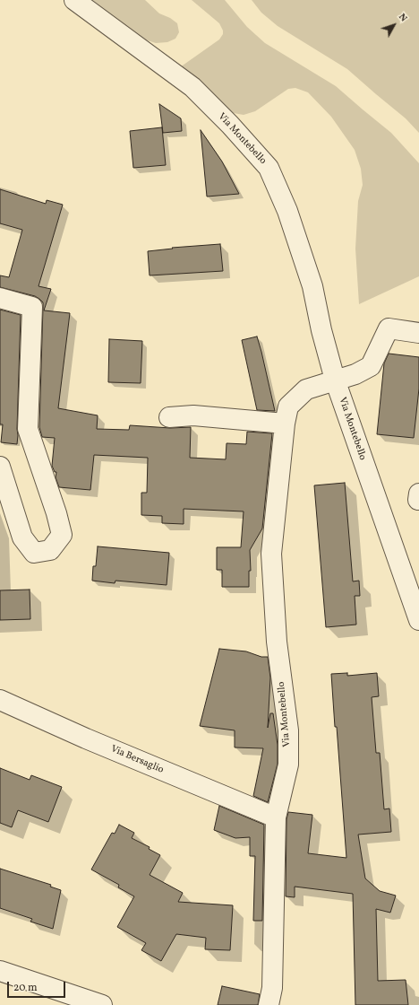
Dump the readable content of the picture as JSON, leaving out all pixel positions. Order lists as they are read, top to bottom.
{
  "streets": {
    "street": ["Via Montebello", "Via Bersaglio"]
  },
  "crossings": [
    ["Via Montebello", "Via Bersaglio"]
  ],
  "scale_bar": "20 m",
  "north": "top right"
}
